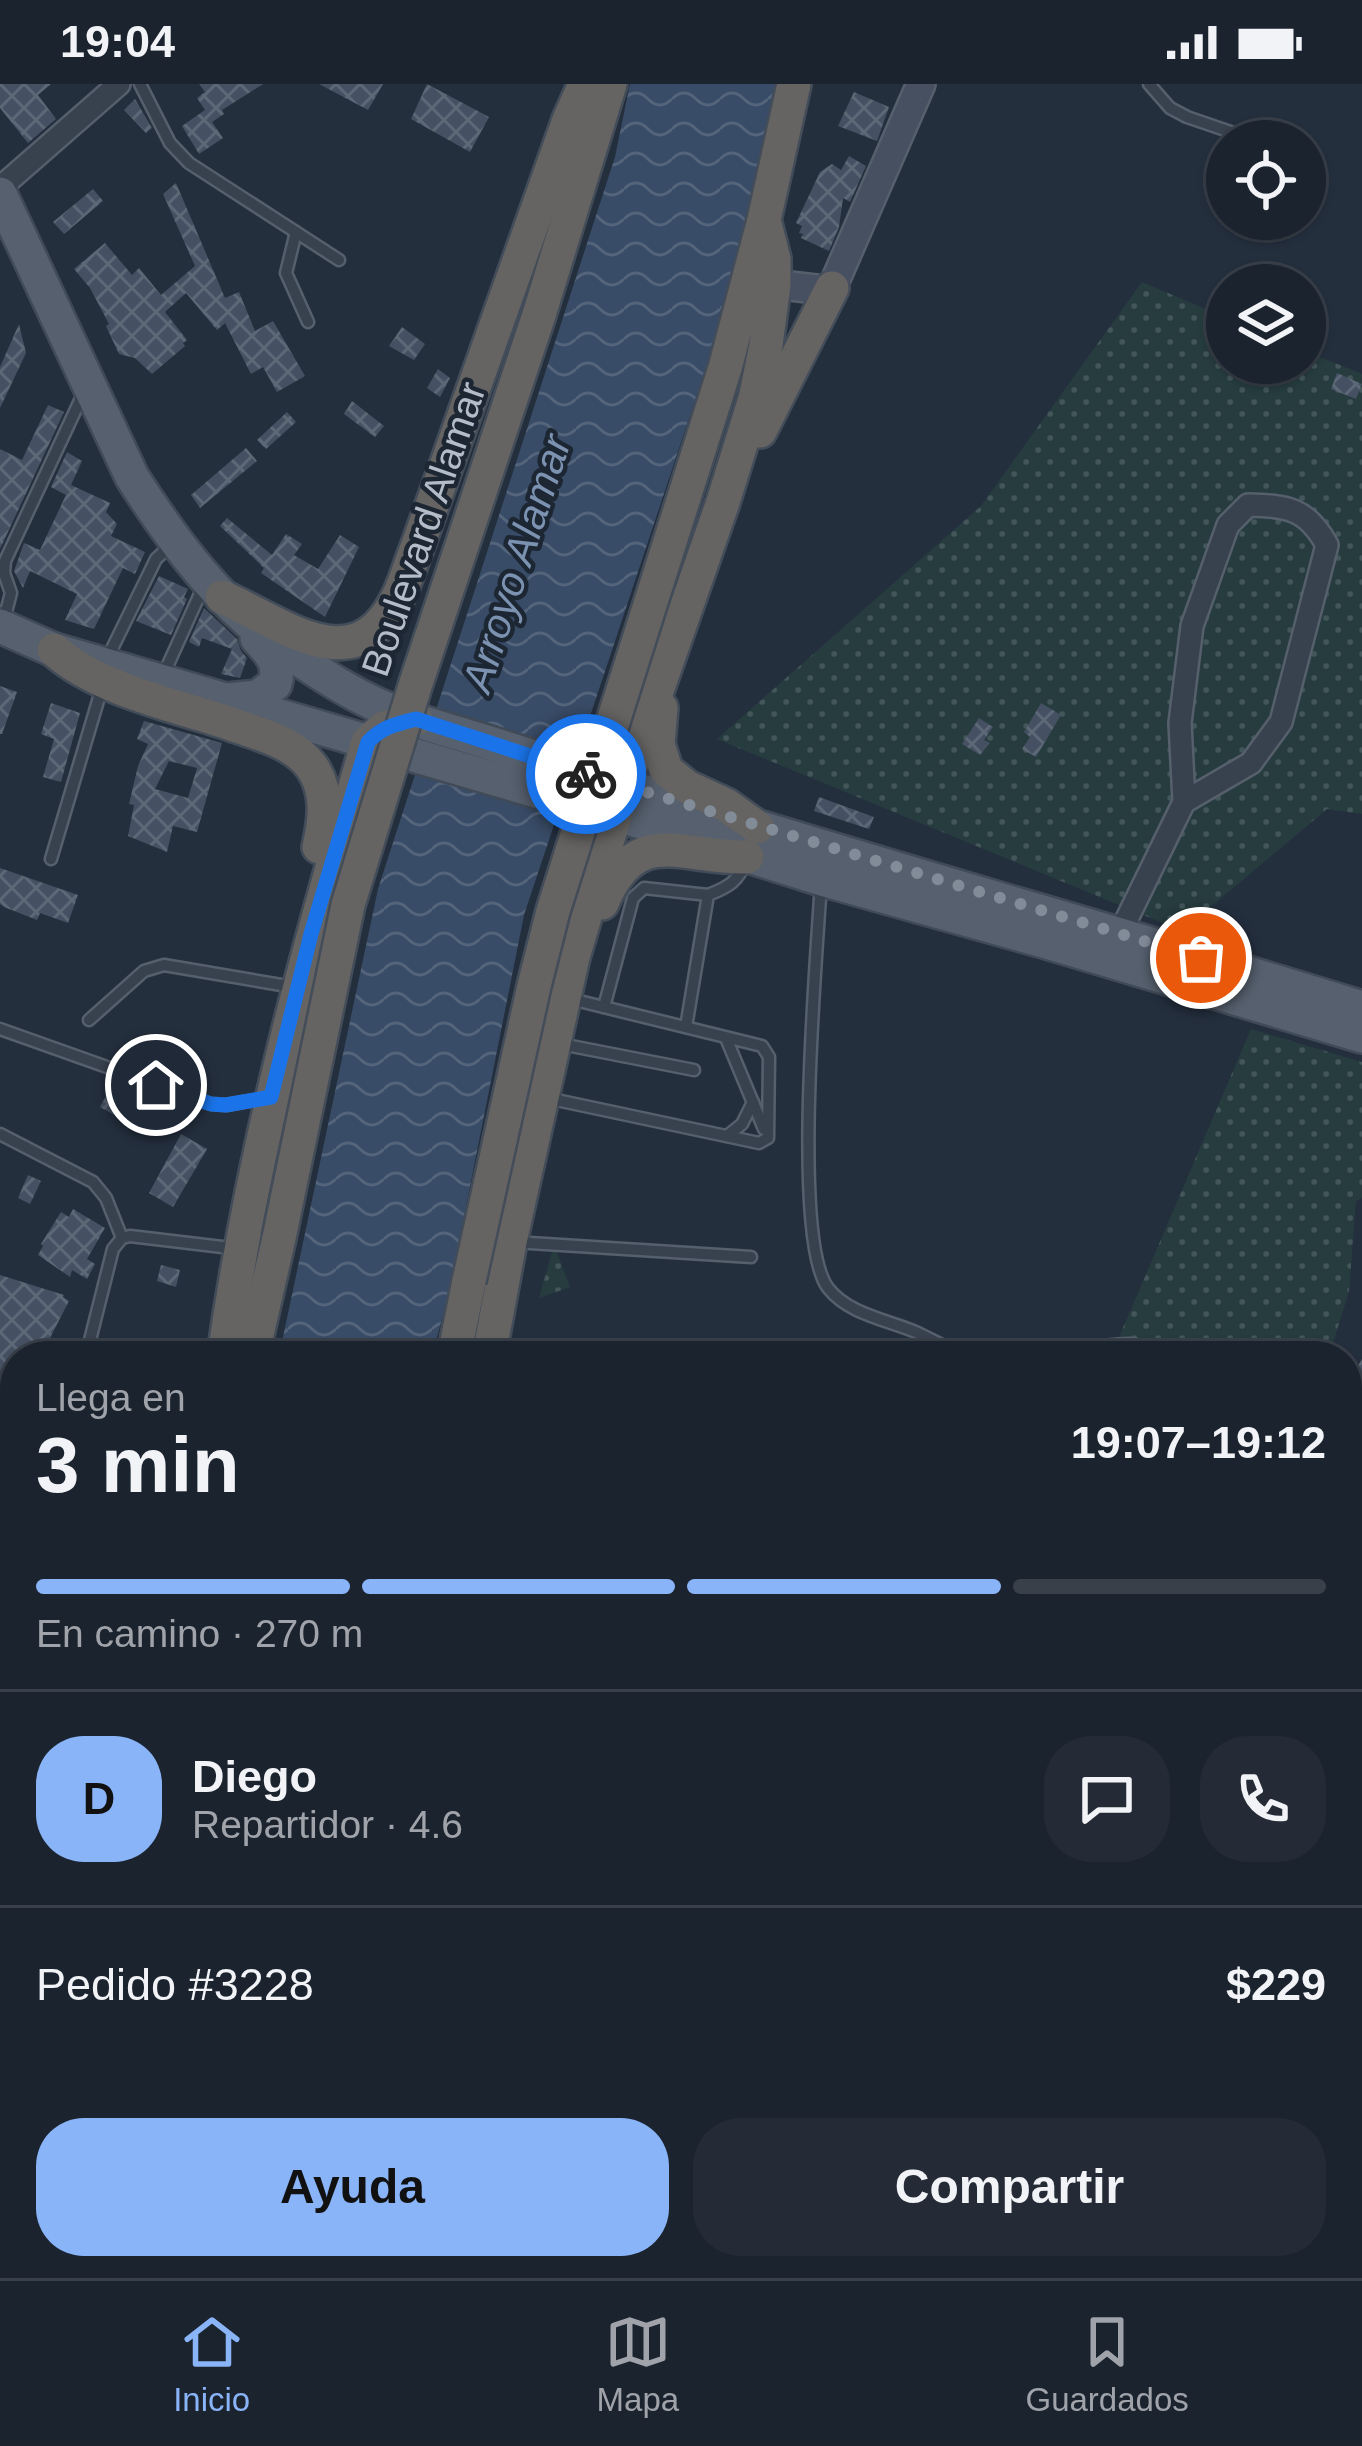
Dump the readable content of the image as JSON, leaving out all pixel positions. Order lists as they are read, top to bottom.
{
  "streets": {
    "highway": ["Boulevard Alamar"]
  },
  "water": ["Arroyo Alamar"],
  "page": {
    "status": "19:04",
    "heading": ["3 min", "Llega en", "19:07–19:12"],
    "panel": [
      "Diego",
      "Repartidor · 4.6",
      "Pedido #3228",
      "$229"
    ],
    "bar": "En camino · 270 m",
    "round": "D",
    "buttons": ["Ayuda", "Compartir"],
    "tabs": ["Inicio", "Mapa", "Guardados"]
  }
}
